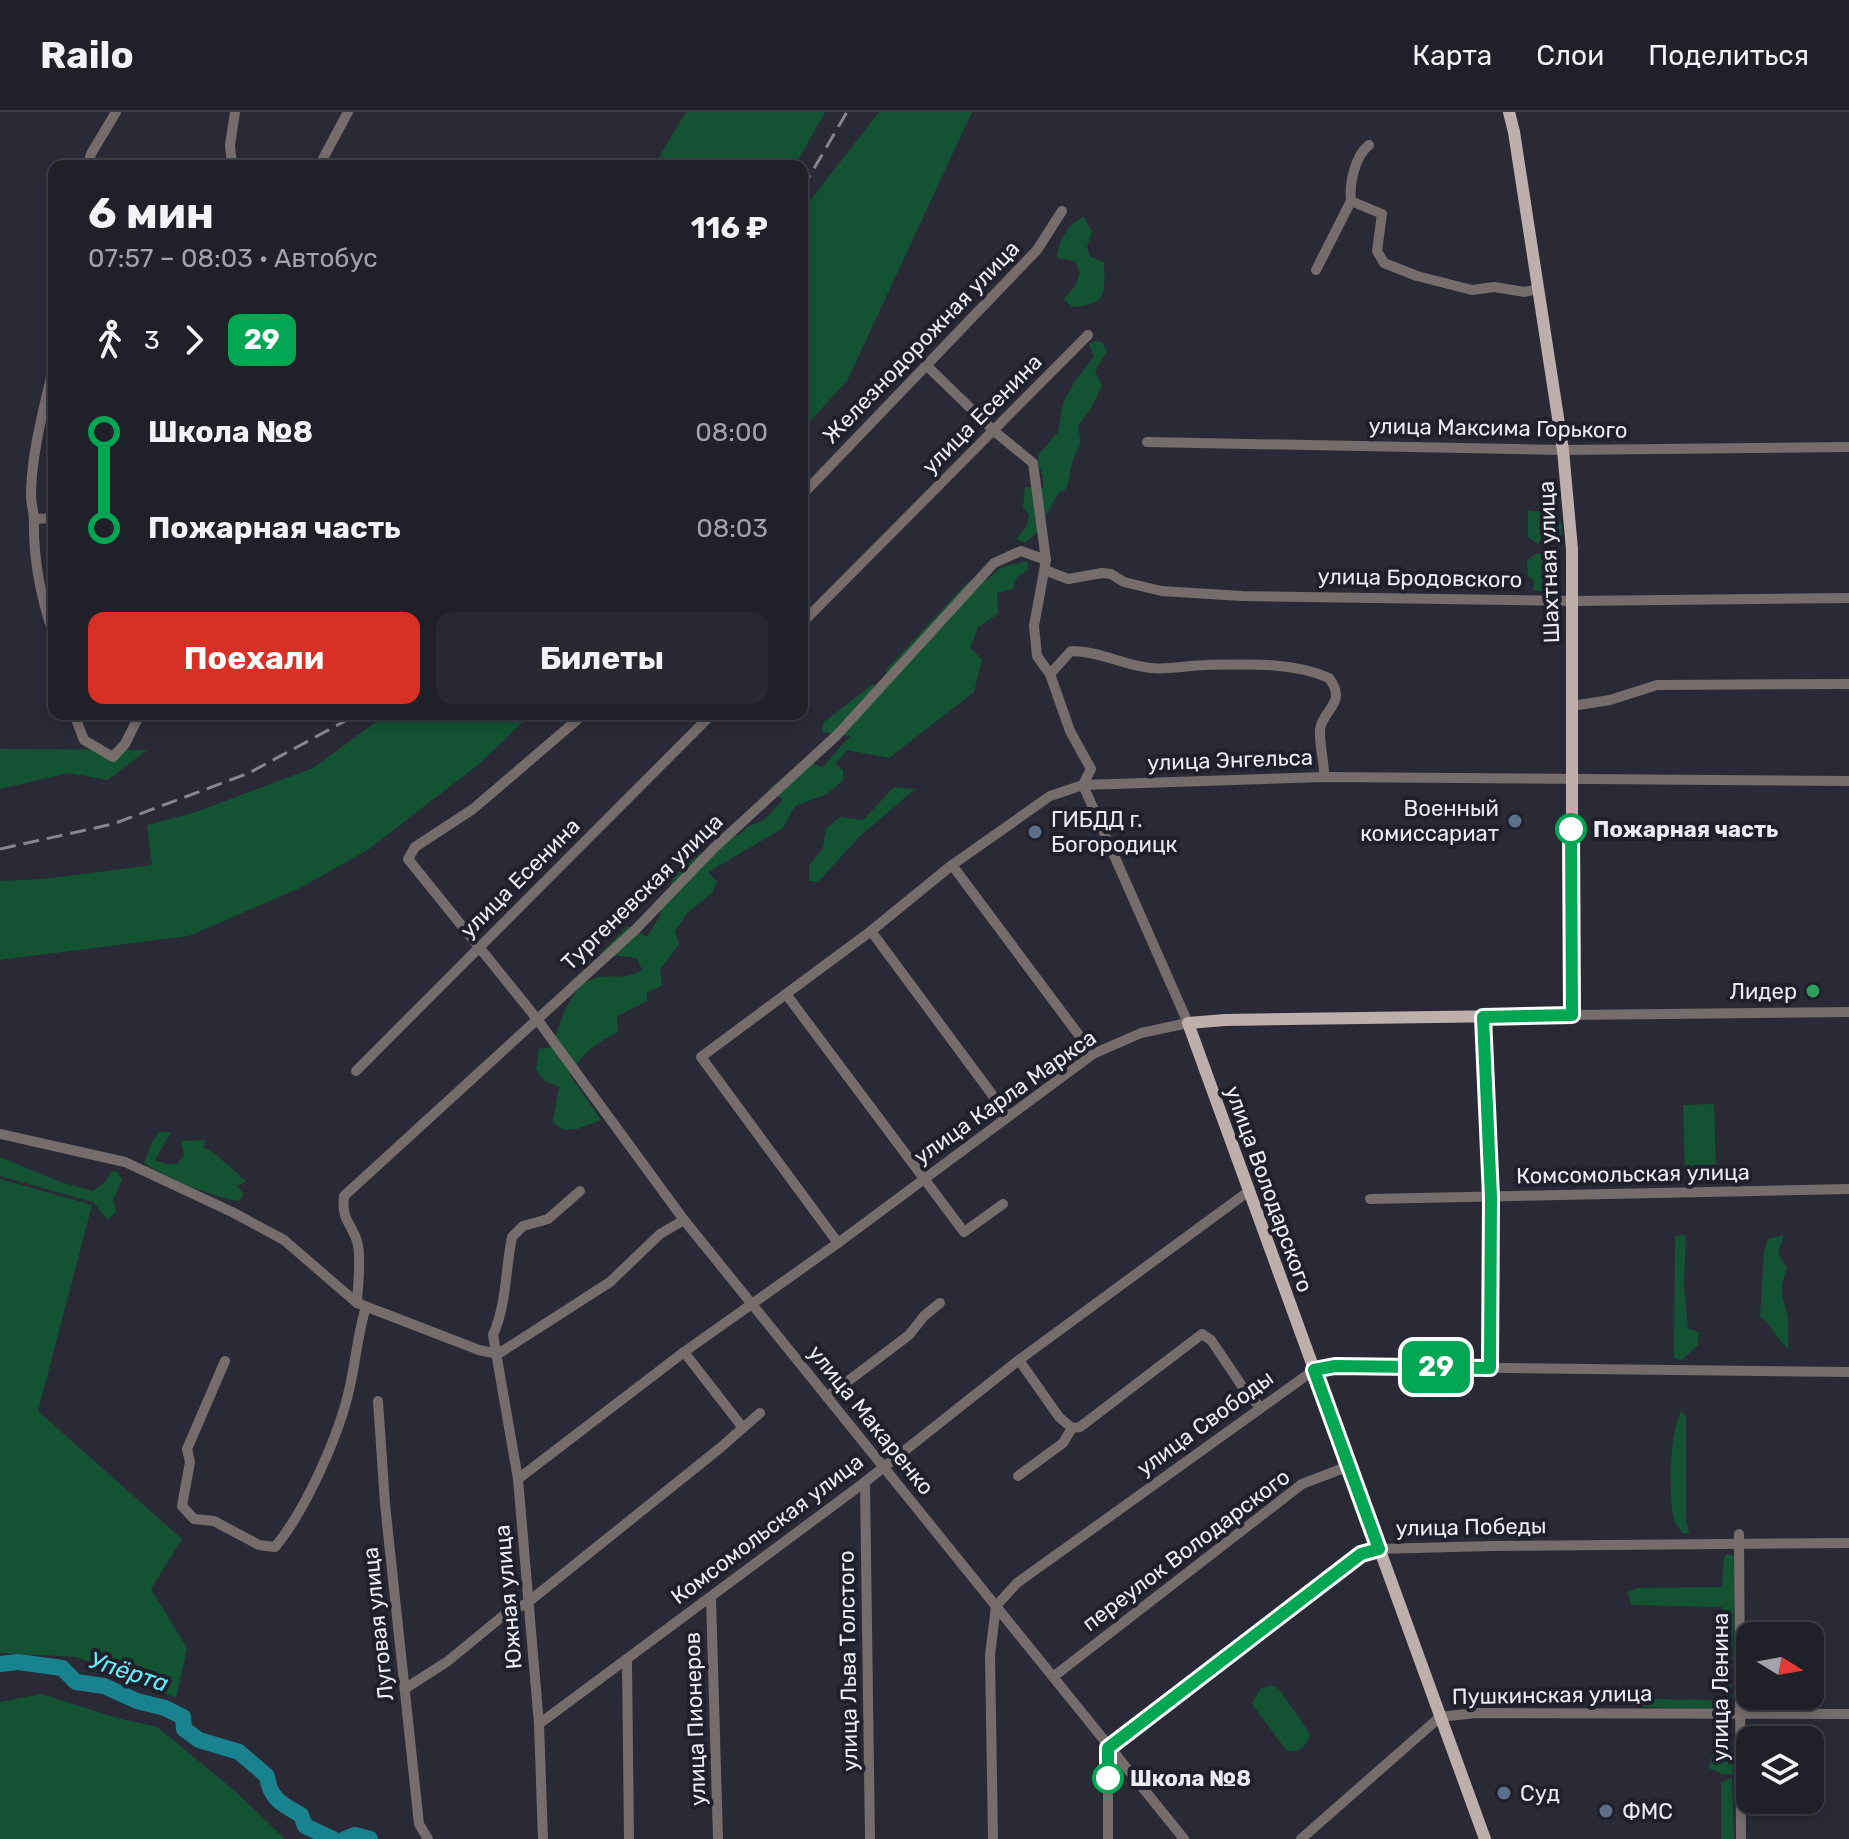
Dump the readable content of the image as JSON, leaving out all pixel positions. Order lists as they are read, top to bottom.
{
  "streets": {
    "main road": ["Шахтная улица", "улица Карла Маркса", "улица Володарского"],
    "street": [
      "Железнодорожная улица",
      "улица Есенина",
      "улица Максима Горького",
      "улица Бродовского",
      "улица Энгельса",
      "Тургеневская улица",
      "Комсомольская улица",
      "улица Макаренко",
      "улица Свободы",
      "улица Победы",
      "переулок Володарского",
      "Южная улица",
      "Луговая улица",
      "улица Льва Толстого",
      "улица Ленина",
      "Пушкинская улица",
      "улица Пионеров"
    ]
  },
  "crossings": [
    ["Железнодорожная улица", "улица Володарского"],
    ["улица Есенина", "улица Володарского"],
    ["улица Есенина", "улица Макаренко"],
    ["улица Максима Горького", "Шахтная улица"],
    ["Шахтная улица", "улица Бродовского"],
    ["Шахтная улица", "улица Энгельса"],
    ["Шахтная улица", "улица Карла Маркса"],
    ["улица Бродовского", "Тургеневская улица"],
    ["улица Бродовского", "улица Володарского"],
    ["улица Энгельса", "улица Карла Маркса"],
    ["улица Энгельса", "улица Володарского"],
    ["Тургеневская улица", "улица Володарского"],
    ["Тургеневская улица", "улица Макаренко"],
    ["улица Карла Маркса", "улица Володарского"],
    ["улица Карла Маркса", "улица Макаренко"],
    ["улица Карла Маркса", "Южная улица"],
    ["Комсомольская улица", "улица Володарского"],
    ["Комсомольская улица", "улица Макаренко"],
    ["Комсомольская улица", "Южная улица"],
    ["Комсомольская улица", "улица Льва Толстого"],
    ["Комсомольская улица", "улица Пионеров"],
    ["улица Володарского", "улица Свободы"],
    ["улица Володарского", "улица Победы"],
    ["улица Володарского", "переулок Володарского"],
    ["улица Володарского", "Пушкинская улица"],
    ["улица Макаренко", "улица Свободы"],
    ["улица Макаренко", "улица Победы"],
    ["улица Макаренко", "переулок Володарского"],
    ["улица Победы", "улица Ленина"],
    ["улица Ленина", "Пушкинская улица"]
  ],
  "water": ["Упёрта"],
  "places": [
    "Военный комиссариат",
    "Пожарная часть",
    "ГИБДД г. Богородицк",
    "Лидер",
    "Школа №8",
    "Суд",
    "ФМС"
  ],
  "lines": ["bus line 29"],
  "north": "right",
  "page": {
    "header": "Railo",
    "nav": ["Карта", "Слои", "Поделиться"],
    "on_map": "29",
    "heading": ["6 мин", "07:57 – 08:03 · Автобус", "116 ₽"],
    "legs": ["3", "29"],
    "list": [
      {
        "name": "Школа №8",
        "value": "08:00"
      },
      {
        "name": "Пожарная часть",
        "value": "08:03"
      }
    ],
    "buttons": ["Поехали", "Билеты"]
  }
}
